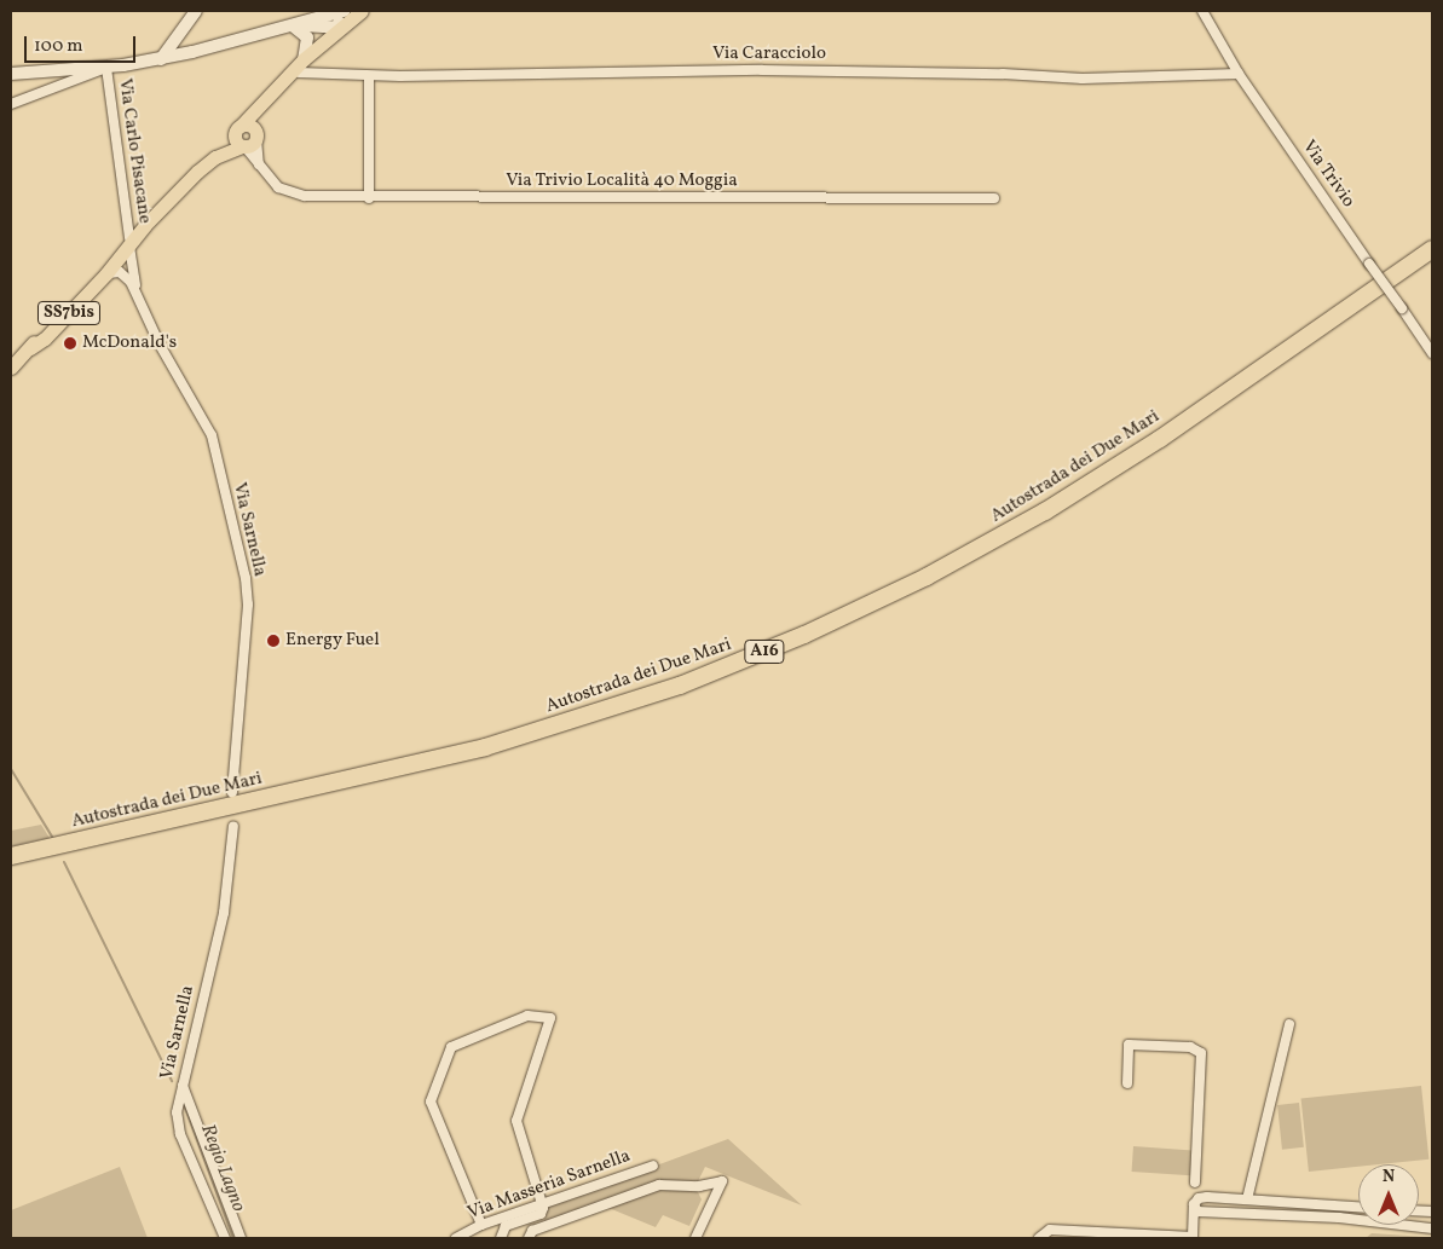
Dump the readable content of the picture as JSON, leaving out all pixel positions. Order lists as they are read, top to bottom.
{
  "streets": {
    "highway": ["Autostrada dei Due Mari", "A16"],
    "main road": ["SS7bis"],
    "street": [
      "Via Caracciolo",
      "Via Carlo Pisacane",
      "Via Trivio",
      "Via Trivio Località 40 Moggia",
      "Via Sarnella",
      "Via Masseria Sarnella"
    ]
  },
  "crossings": [
    ["Via Caracciolo", "Via Trivio"],
    ["Via Carlo Pisacane", "SS7bis"],
    ["Via Trivio Località 40 Moggia", "SS7bis"]
  ],
  "water": ["Regio Lagno"],
  "places": ["McDonald's", "Energy Fuel"],
  "scale_bar": "100 m",
  "north": "top"
}
